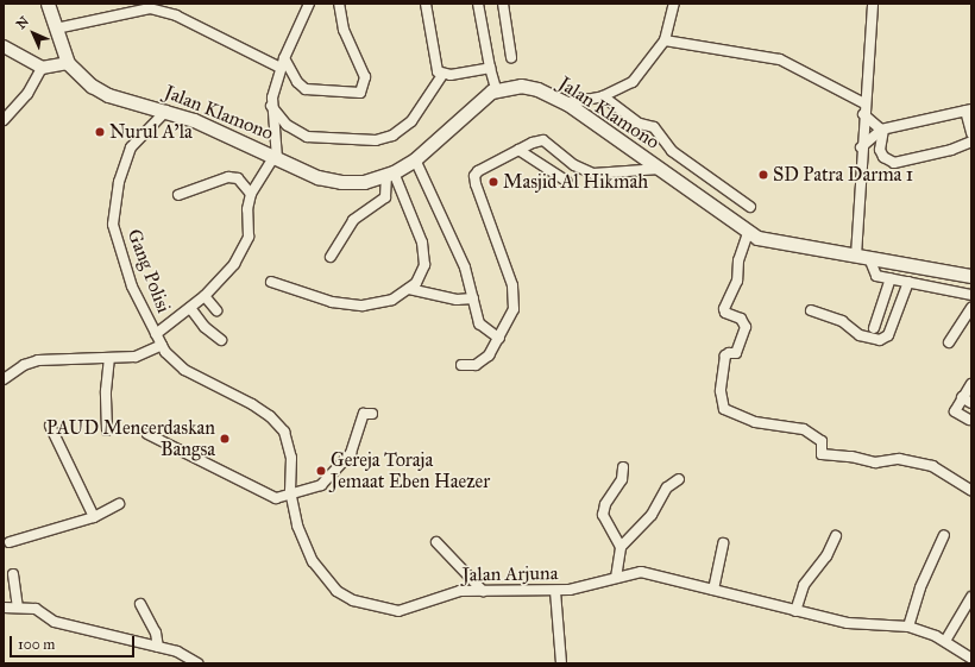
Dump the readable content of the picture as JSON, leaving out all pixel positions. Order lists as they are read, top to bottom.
{
  "streets": {
    "main road": ["Jalan Klamono"],
    "street": ["Gang Polisi", "Jalan Arjuna"]
  },
  "crossings": [
    ["Jalan Klamono", "Gang Polisi"],
    ["Gang Polisi", "Jalan Arjuna"]
  ],
  "places": [
    "Nurul A'la",
    "SD Patra Darma 1",
    "Masjid Al Hikmah",
    "PAUD Mencerdaskan Bangsa",
    "Gereja Toraja Jemaat Eben Haezer"
  ],
  "scale_bar": "100 m",
  "north": "top left"
}
